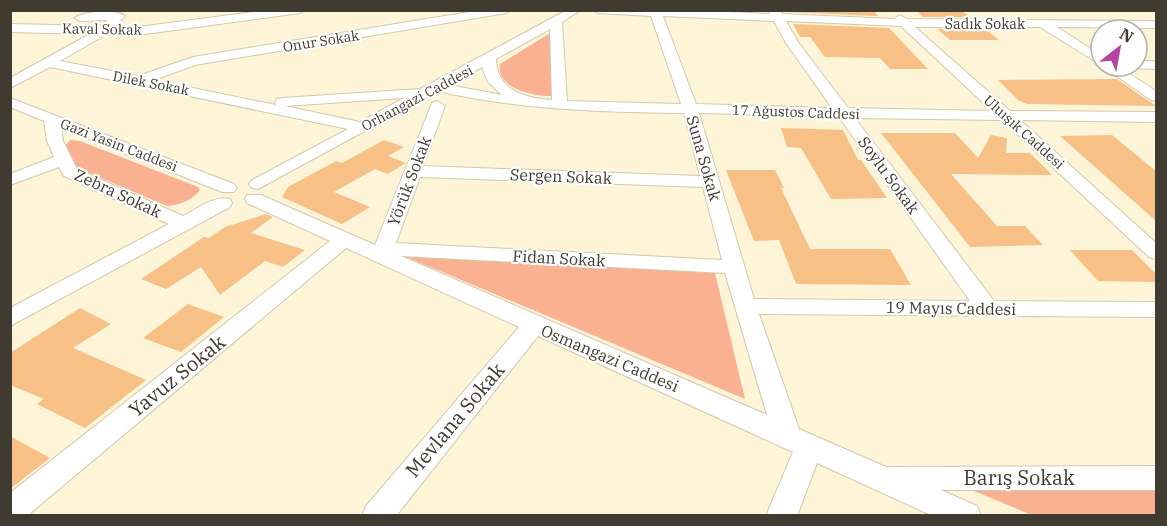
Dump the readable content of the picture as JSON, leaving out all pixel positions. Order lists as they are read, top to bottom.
{
  "streets": {
    "street": [
      "Sadık Sokak",
      "Kaval Sokak",
      "Onur Sokak",
      "Dilek Sokak",
      "Orhangazi Caddesi",
      "17 Ağustos Caddesi",
      "Uluışık Caddesi",
      "Gazi Yasin Caddesi",
      "Suna Sokak",
      "Soylu Sokak",
      "Sergen Sokak",
      "Yörük Sokak",
      "Zebra Sokak",
      "Fidan Sokak",
      "19 Mayıs Caddesi",
      "Osmangazi Caddesi",
      "Yavuz Sokak",
      "Mevlana Sokak",
      "Barış Sokak"
    ]
  },
  "crossings": [
    ["Sadık Sokak", "Uluışık Caddesi"],
    ["Sadık Sokak", "Suna Sokak"],
    ["Sadık Sokak", "Soylu Sokak"],
    ["Kaval Sokak", "Onur Sokak"],
    ["Onur Sokak", "Dilek Sokak"],
    ["Dilek Sokak", "Orhangazi Caddesi"],
    ["Dilek Sokak", "17 Ağustos Caddesi"],
    ["Dilek Sokak", "Yörük Sokak"],
    ["Orhangazi Caddesi", "17 Ağustos Caddesi"],
    ["Orhangazi Caddesi", "Yörük Sokak"],
    ["Orhangazi Caddesi", "Osmangazi Caddesi"],
    ["17 Ağustos Caddesi", "Uluışık Caddesi"],
    ["17 Ağustos Caddesi", "Suna Sokak"],
    ["17 Ağustos Caddesi", "Soylu Sokak"],
    ["17 Ağustos Caddesi", "Yörük Sokak"],
    ["Gazi Yasin Caddesi", "Zebra Sokak"],
    ["Suna Sokak", "Sergen Sokak"],
    ["Suna Sokak", "Fidan Sokak"],
    ["Suna Sokak", "19 Mayıs Caddesi"],
    ["Suna Sokak", "Osmangazi Caddesi"],
    ["Soylu Sokak", "19 Mayıs Caddesi"],
    ["Sergen Sokak", "Yörük Sokak"],
    ["Yörük Sokak", "Fidan Sokak"],
    ["Yörük Sokak", "Osmangazi Caddesi"],
    ["Fidan Sokak", "Osmangazi Caddesi"],
    ["Osmangazi Caddesi", "Yavuz Sokak"],
    ["Osmangazi Caddesi", "Mevlana Sokak"],
    ["Osmangazi Caddesi", "Barış Sokak"]
  ],
  "north": "top right"
}
